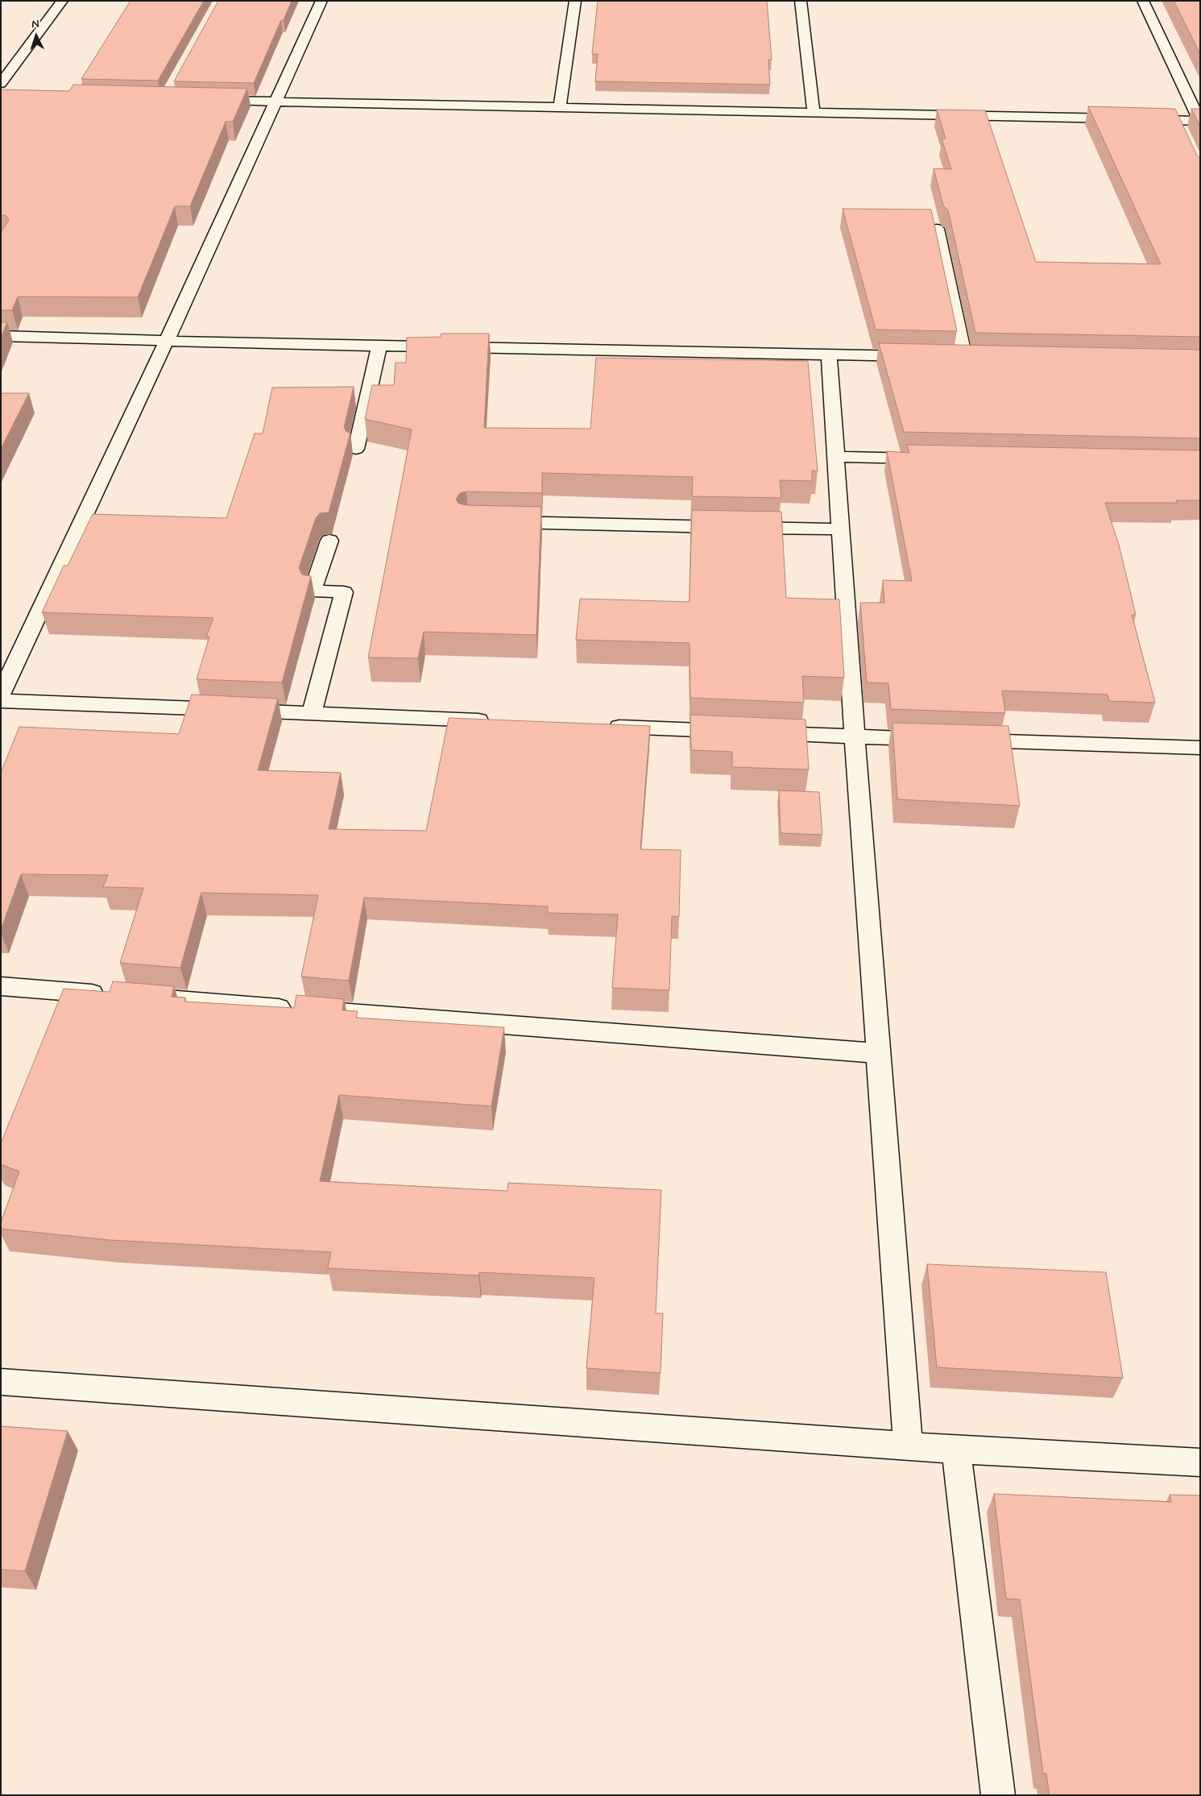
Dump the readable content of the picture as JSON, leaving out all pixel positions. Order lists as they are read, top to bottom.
{
  "north": "top"
}
